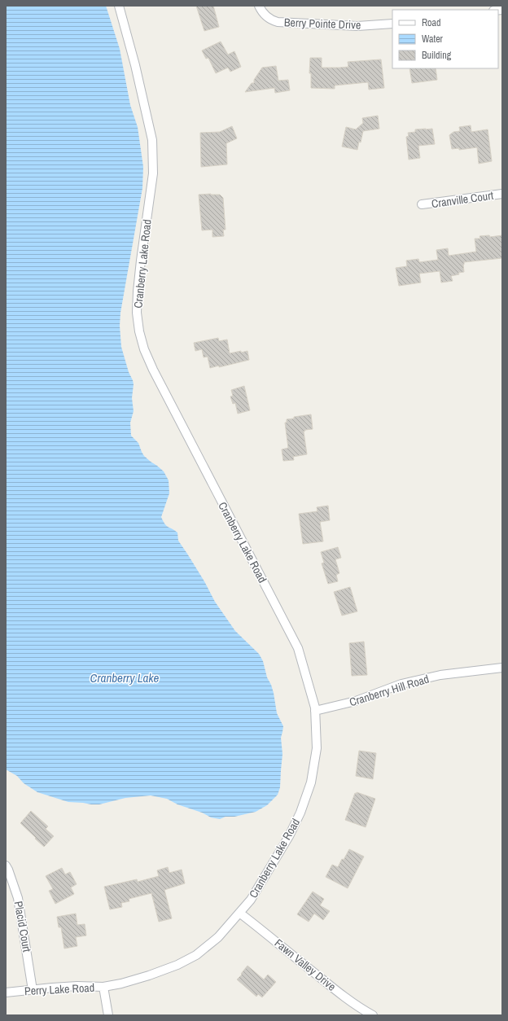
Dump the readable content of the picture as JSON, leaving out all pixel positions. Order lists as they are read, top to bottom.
{
  "streets": {
    "street": [
      "Berry Pointe Drive",
      "Cranville Court",
      "Cranberry Lake Road",
      "Cranberry Hill Road",
      "Placid Court",
      "Fawn Valley Drive",
      "Perry Lake Road"
    ]
  },
  "crossings": [
    ["Cranberry Lake Road", "Cranberry Hill Road"],
    ["Cranberry Lake Road", "Fawn Valley Drive"],
    ["Cranberry Lake Road", "Perry Lake Road"],
    ["Placid Court", "Perry Lake Road"]
  ],
  "water": ["Cranberry Lake"],
  "legend": ["Road", "Water", "Building"]
}
